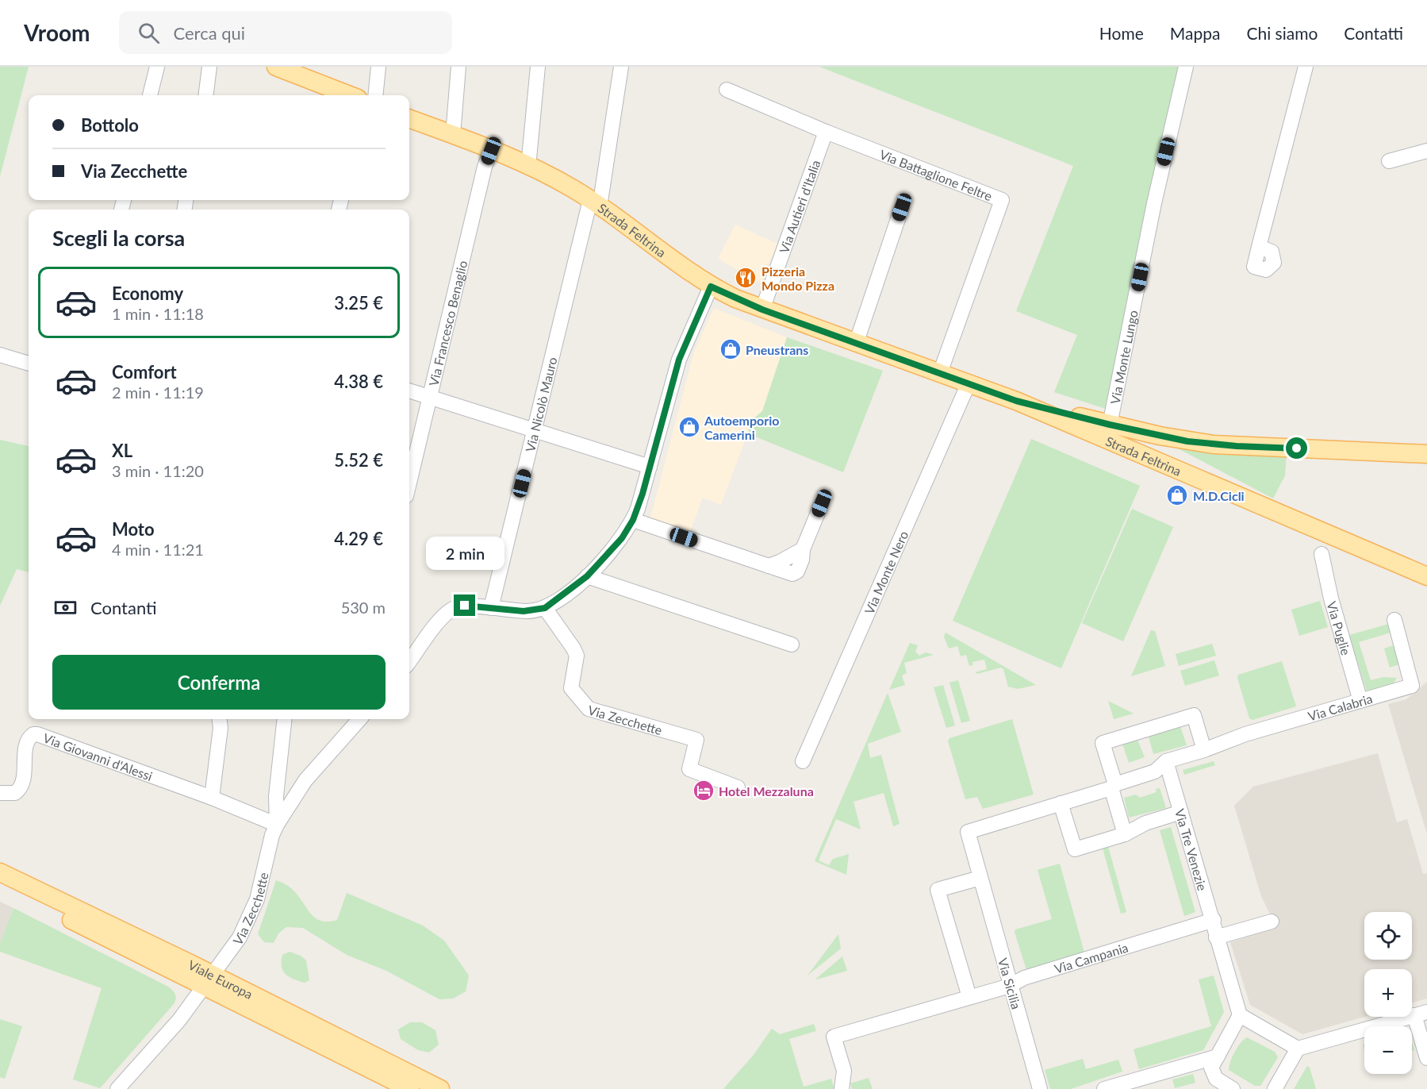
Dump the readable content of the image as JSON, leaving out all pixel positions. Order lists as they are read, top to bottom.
{
  "streets": {
    "main road": ["Strada Feltrina", "Viale Europa"],
    "street": [
      "Via Battaglione Feltre",
      "Via Autieri d'Italia",
      "Via Francesco Benaglio",
      "Via Monte Lungo",
      "Via Nicolò Mauro",
      "Via Monte Nero",
      "Via Puglie",
      "Via Calabria",
      "Via Zecchette",
      "Via Giovanni d'Alessi",
      "Via Tre Venezie",
      "Via Campania",
      "Via Sicilia"
    ]
  },
  "crossings": [
    ["Via Battaglione Feltre", "Via Autieri d'Italia"],
    ["Via Battaglione Feltre", "Strada Feltrina"],
    ["Via Autieri d'Italia", "Strada Feltrina"],
    ["Strada Feltrina", "Via Francesco Benaglio"],
    ["Strada Feltrina", "Via Nicolò Mauro"],
    ["Strada Feltrina", "Via Monte Nero"],
    ["Via Puglie", "Via Calabria"],
    ["Via Calabria", "Via Tre Venezie"],
    ["Via Calabria", "Via Sicilia"],
    ["Via Zecchette", "Via Giovanni d'Alessi"],
    ["Via Zecchette", "Viale Europa"],
    ["Via Tre Venezie", "Via Campania"],
    ["Via Tre Venezie", "Via Sicilia"],
    ["Via Campania", "Via Sicilia"]
  ],
  "places": {
    "restaurant": ["Pizzeria Mondo Pizza"],
    "shop": ["Pneustrans", "Autoemporio Camerini", "M.D.Cicli"],
    "hotel": ["Hotel Mezzaluna"]
  },
  "page": {
    "header": "Vroom",
    "search": "Cerca qui",
    "nav": [
      "Home",
      "Mappa",
      "Chi siamo",
      "Contatti"
    ],
    "banner": ["Bottolo", "Via Zecchette"],
    "heading": "Scegli la corsa",
    "list": [
      {
        "name": "Economy",
        "note": "1 min · 11:18",
        "value": "3.25 €"
      },
      {
        "name": "Comfort",
        "note": "2 min · 11:19",
        "value": "4.38 €"
      },
      {
        "name": "XL",
        "note": "3 min · 11:20",
        "value": "5.52 €"
      },
      {
        "name": "Moto",
        "note": "4 min · 11:21",
        "value": "4.29 €"
      }
    ],
    "bubble": "2 min",
    "pay": ["Contanti", "530 m"],
    "buttons": "Conferma",
    "map_buttons": ["+", "−"]
  }
}
